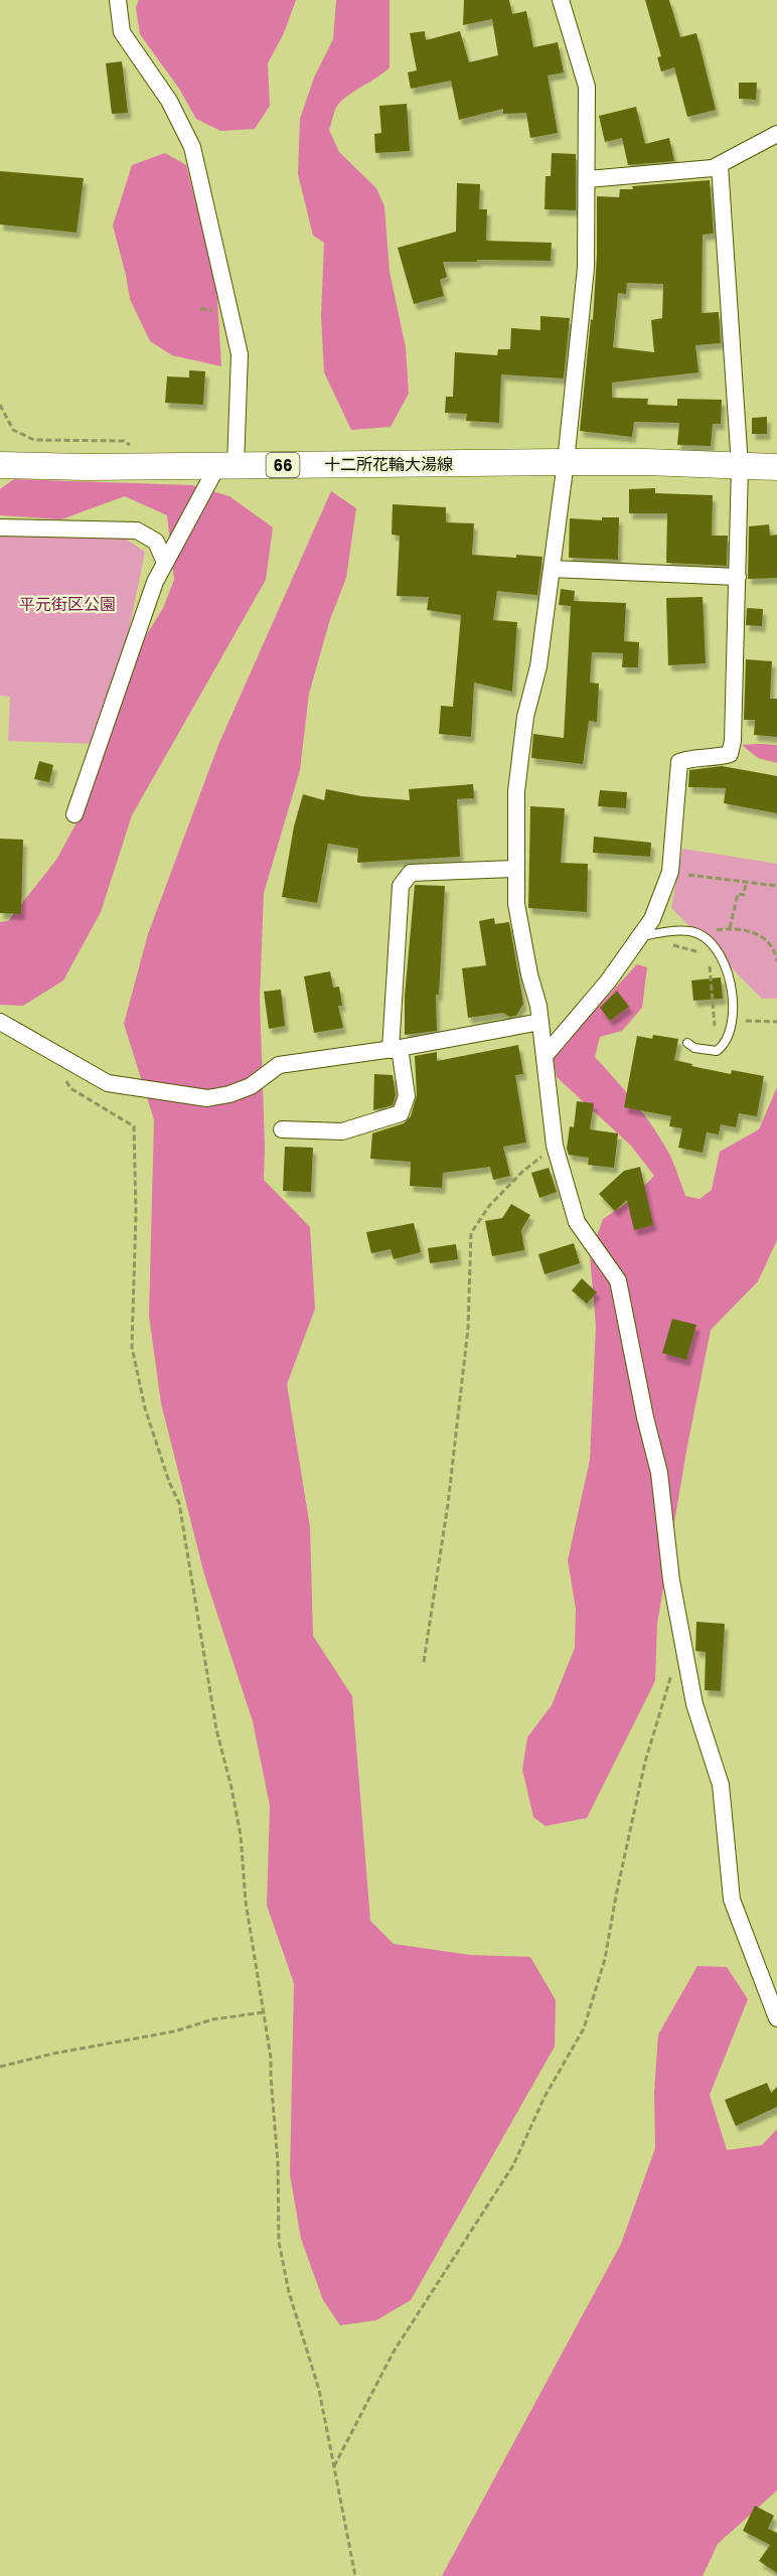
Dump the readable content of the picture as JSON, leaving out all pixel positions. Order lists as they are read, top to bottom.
{
  "streets": {
    "main road": ["十二所花輪大湯線", "66"]
  },
  "parks": ["平元街区公園"]
}
